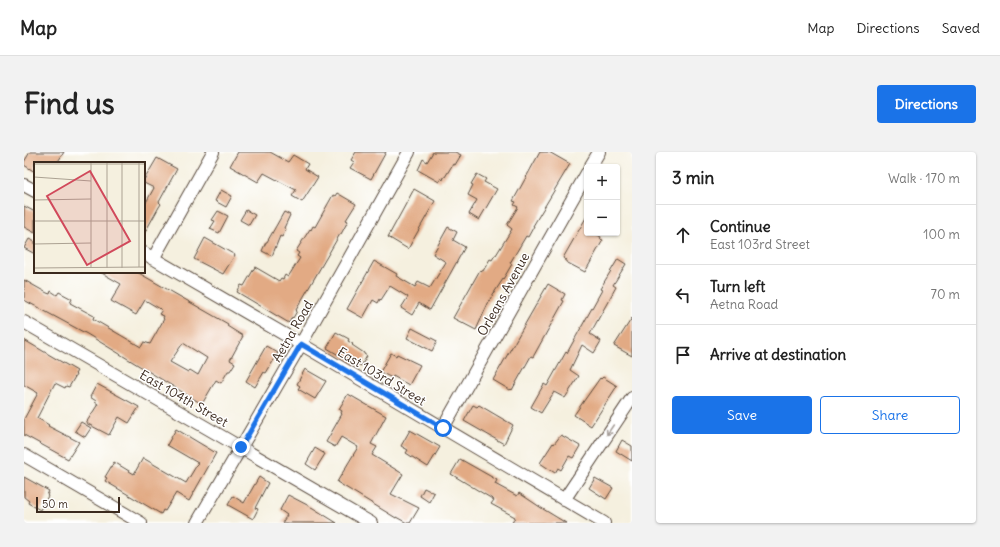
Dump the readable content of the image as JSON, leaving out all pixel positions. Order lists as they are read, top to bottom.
{
  "streets": {
    "street": [
      "Orleans Avenue",
      "Aetna Road",
      "East 103rd Street",
      "East 104th Street"
    ]
  },
  "crossings": [
    ["Orleans Avenue", "East 103rd Street"],
    ["Aetna Road", "East 103rd Street"],
    ["Aetna Road", "East 104th Street"]
  ],
  "scale_bar": "50 m",
  "page": {
    "header": "Map",
    "nav": ["Map", "Directions", "Saved"],
    "buttons": [
      "Directions",
      ["Save", "Share"]
    ],
    "title": "Find us",
    "heading": ["3 min", "Walk · 170 m"],
    "map_buttons": ["+", "−"],
    "list": [
      ["Continue", "East 103rd Street", "100 m"],
      ["Turn left", "Aetna Road", "70 m"],
      "Arrive at destination"
    ],
    "scale": "50 m"
  }
}
